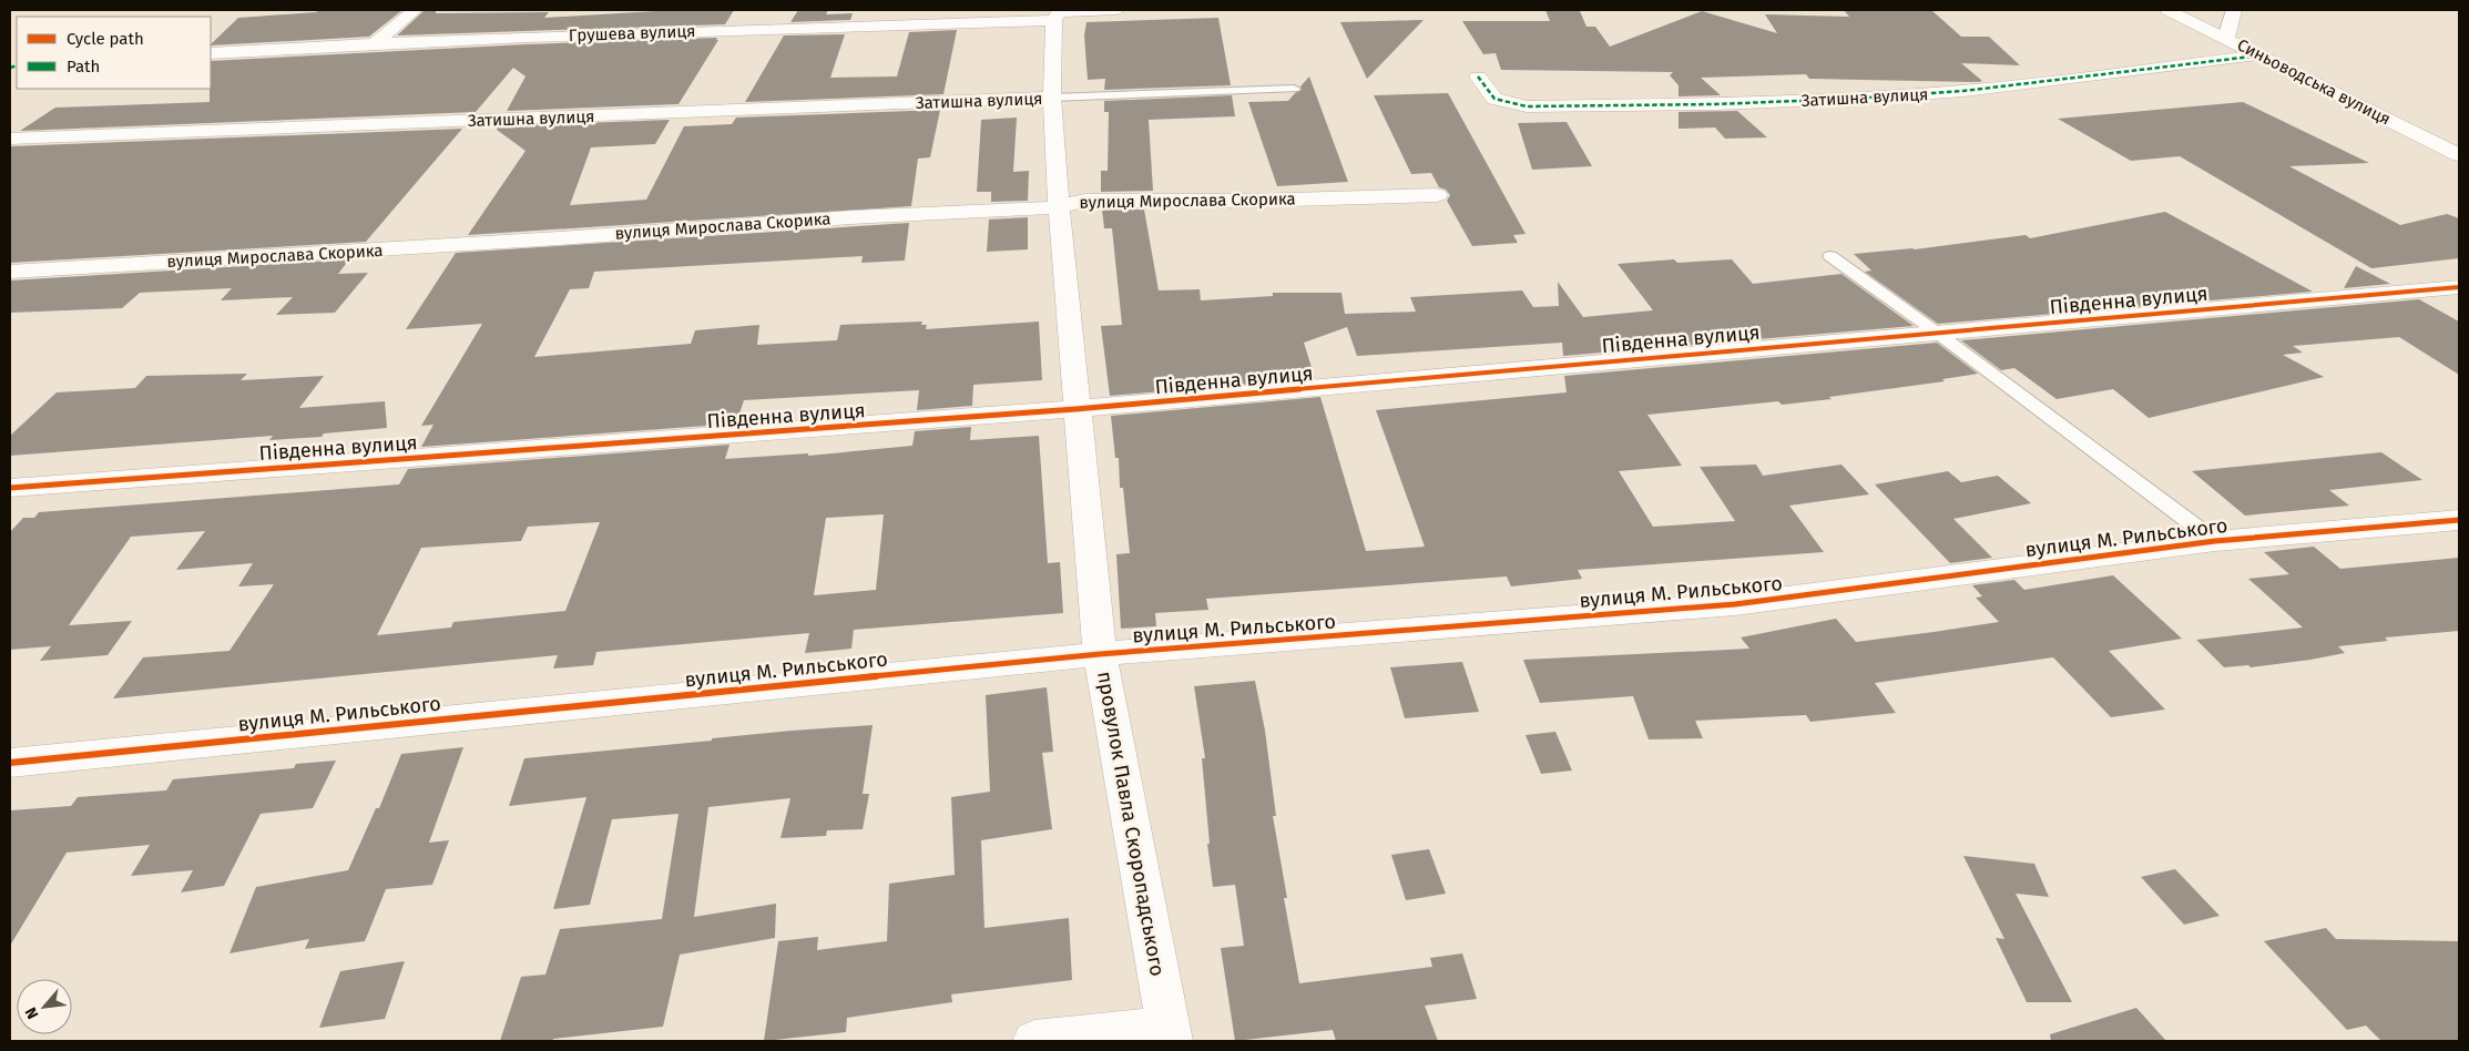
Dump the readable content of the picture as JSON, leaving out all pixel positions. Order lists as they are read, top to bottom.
{
  "streets": {
    "street": [
      "Грушева вулиця",
      "Синьоводська вулиця",
      "Затишна вулиця",
      "вулиця Мирослава Скорика",
      "Південна вулиця",
      "вулиця М. Рильського",
      "провулок Павла Скоропадського"
    ]
  },
  "crossings": [
    ["Грушева вулиця", "провулок Павла Скоропадського"],
    ["Синьоводська вулиця", "Затишна вулиця"],
    ["Затишна вулиця", "провулок Павла Скоропадського"],
    ["вулиця Мирослава Скорика", "провулок Павла Скоропадського"],
    ["Південна вулиця", "провулок Павла Скоропадського"],
    ["вулиця М. Рильського", "провулок Павла Скоропадського"]
  ],
  "legend": ["Cycle path", "Path"],
  "north": "bottom left"
}
